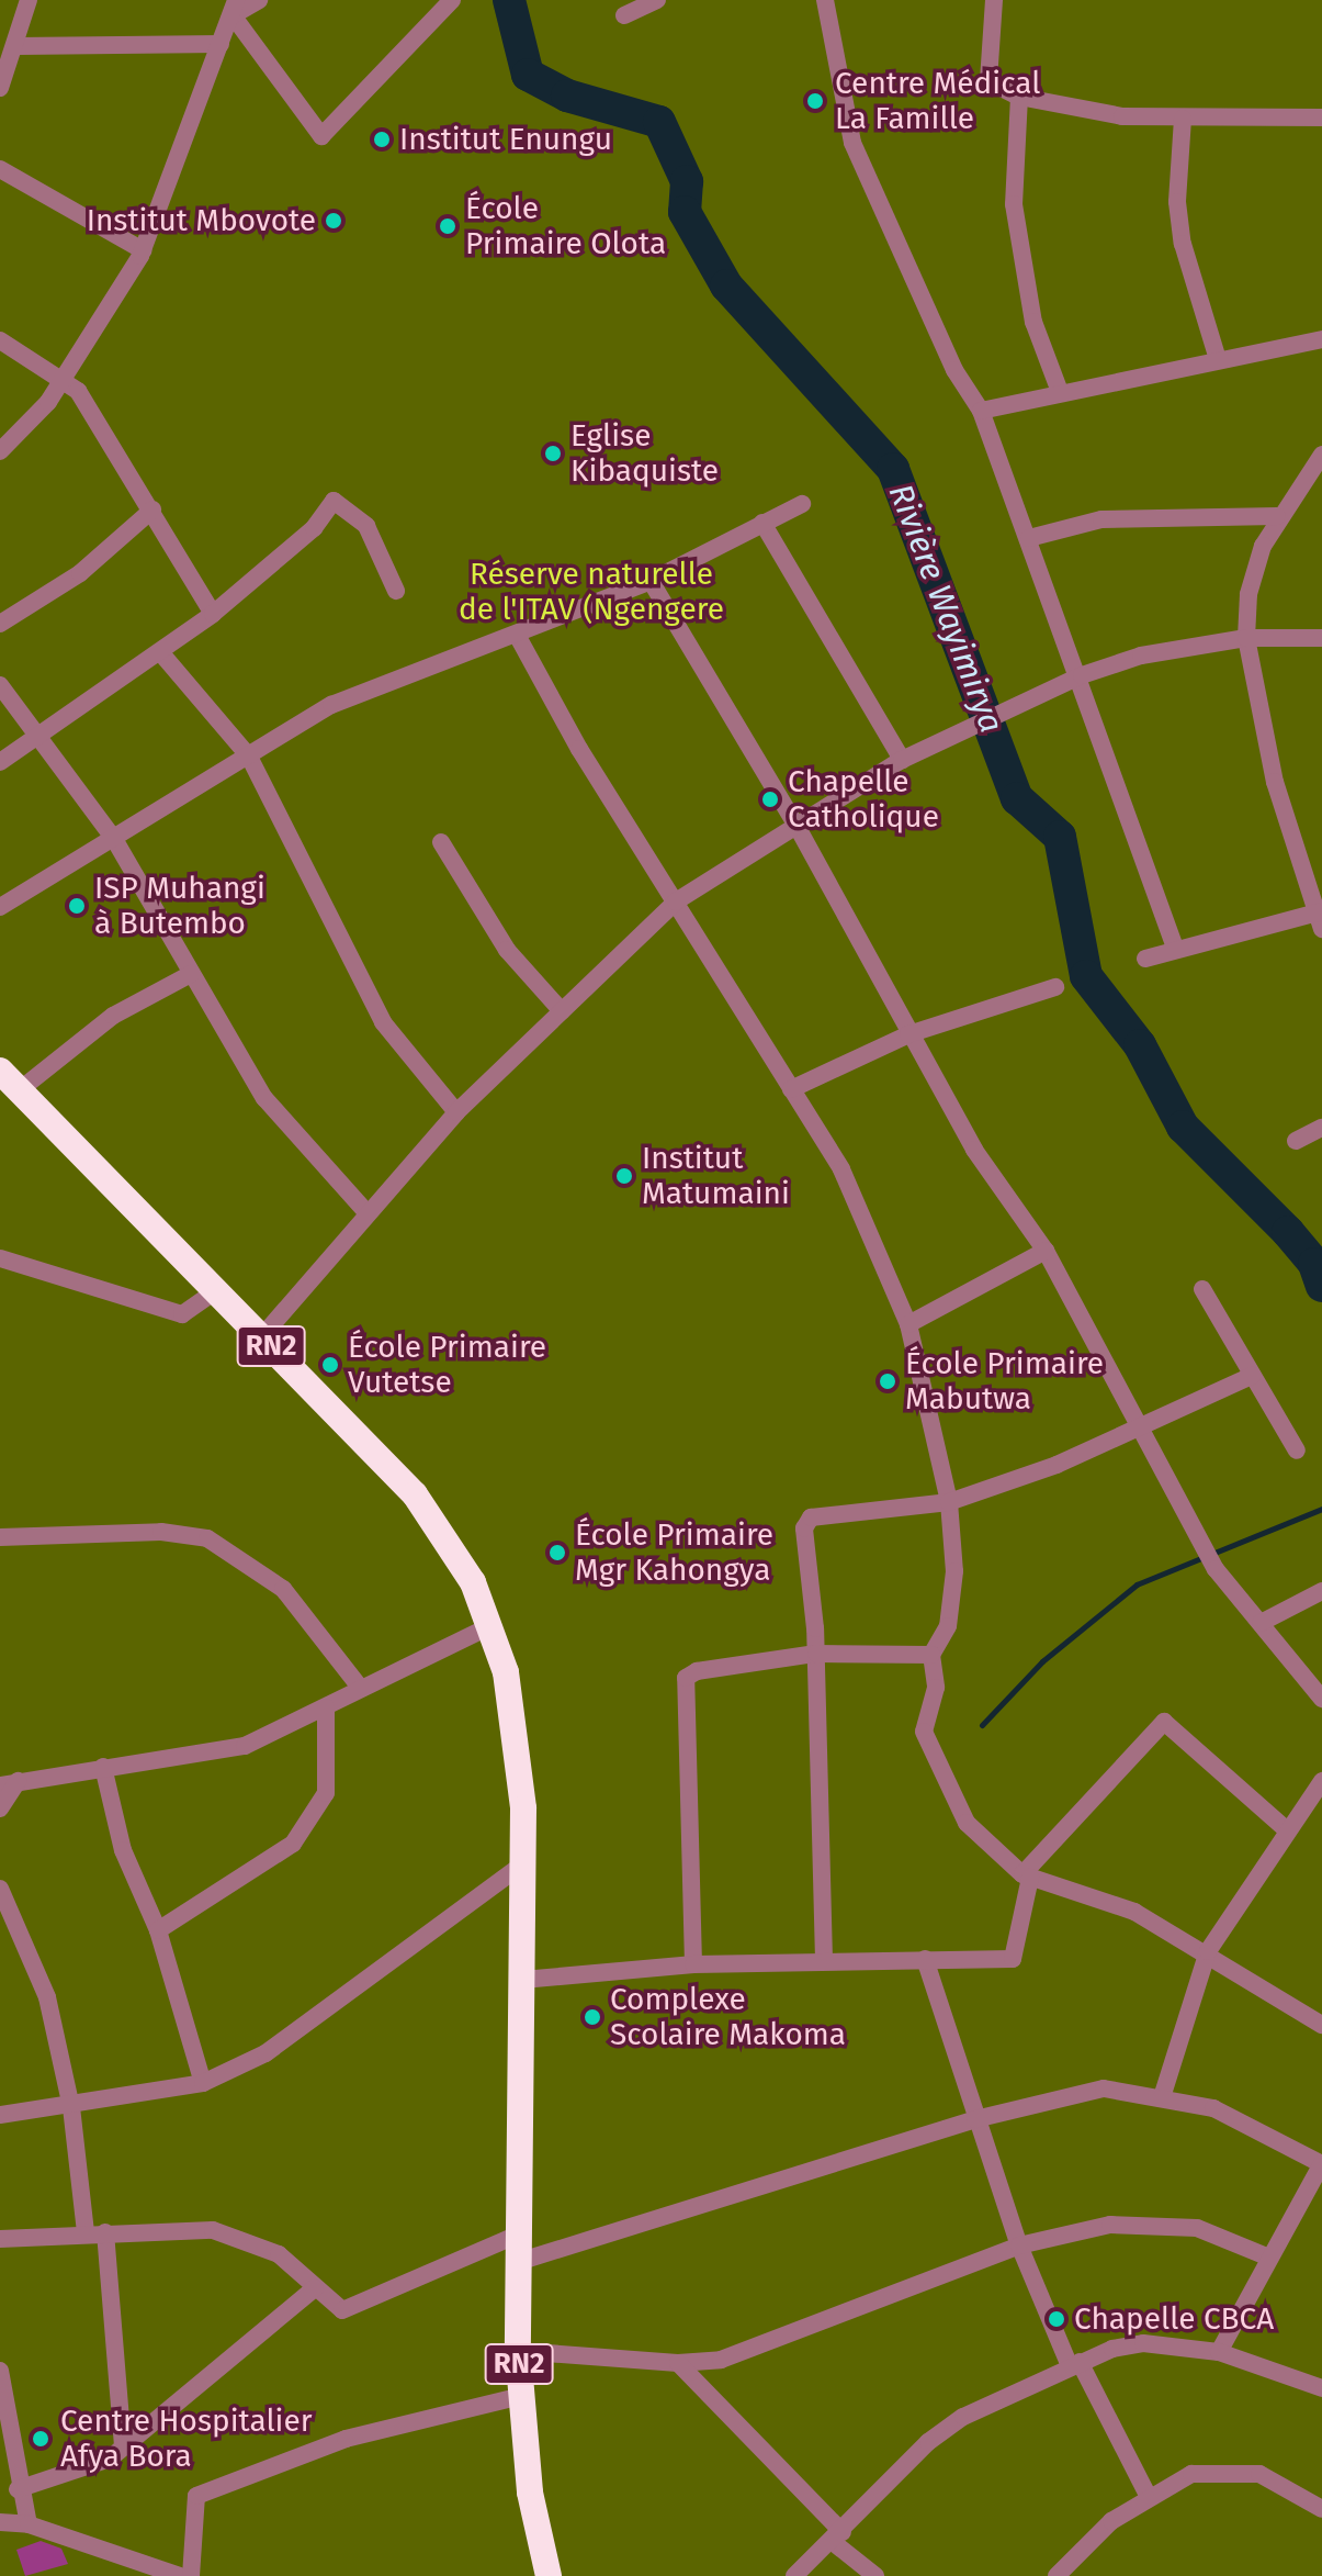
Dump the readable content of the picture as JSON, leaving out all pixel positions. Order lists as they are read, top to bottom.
{
  "streets": {
    "highway": ["RN2"]
  },
  "water": ["Rivière Wayimirya"],
  "parks": ["Réserve naturelle de l'ITAV (Ngengere"],
  "places": [
    "Centre Médical La Famille",
    "Institut Enungu",
    "Institut Mbovote",
    "École Primaire Olota",
    "Eglise Kibaquiste",
    "Chapelle Catholique",
    "ISP Muhangi à Butembo",
    "Institut Matumaini",
    "École Primaire Vutetse",
    "École Primaire Mabutwa",
    "École Primaire Mgr Kahongya",
    "Complexe Scolaire Makoma",
    "Chapelle CBCA",
    "Centre Hospitalier Afya Bora"
  ]
}
